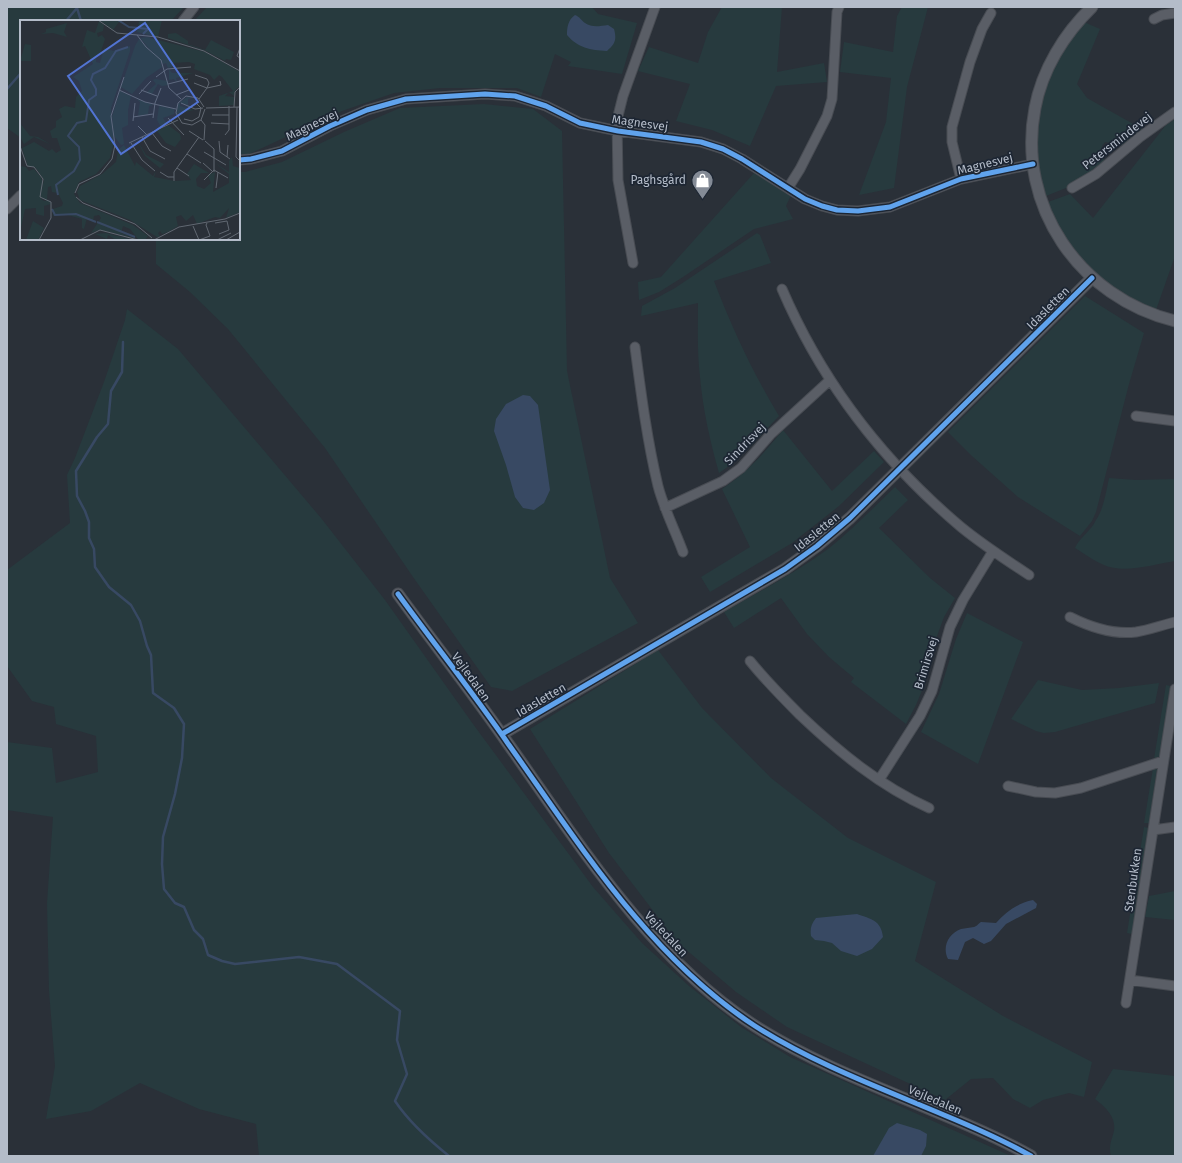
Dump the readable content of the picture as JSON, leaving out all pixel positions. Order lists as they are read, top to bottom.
{
  "streets": {
    "street": [
      "Magnesvej",
      "Petersmindevej",
      "Idasletten",
      "Sindrisvej",
      "Brimirsvej",
      "Vejledalen",
      "Stenbukken"
    ]
  },
  "crossings": [
    ["Idasletten", "Vejledalen"]
  ],
  "places": {
    "shop": ["Paghsgård"]
  }
}
